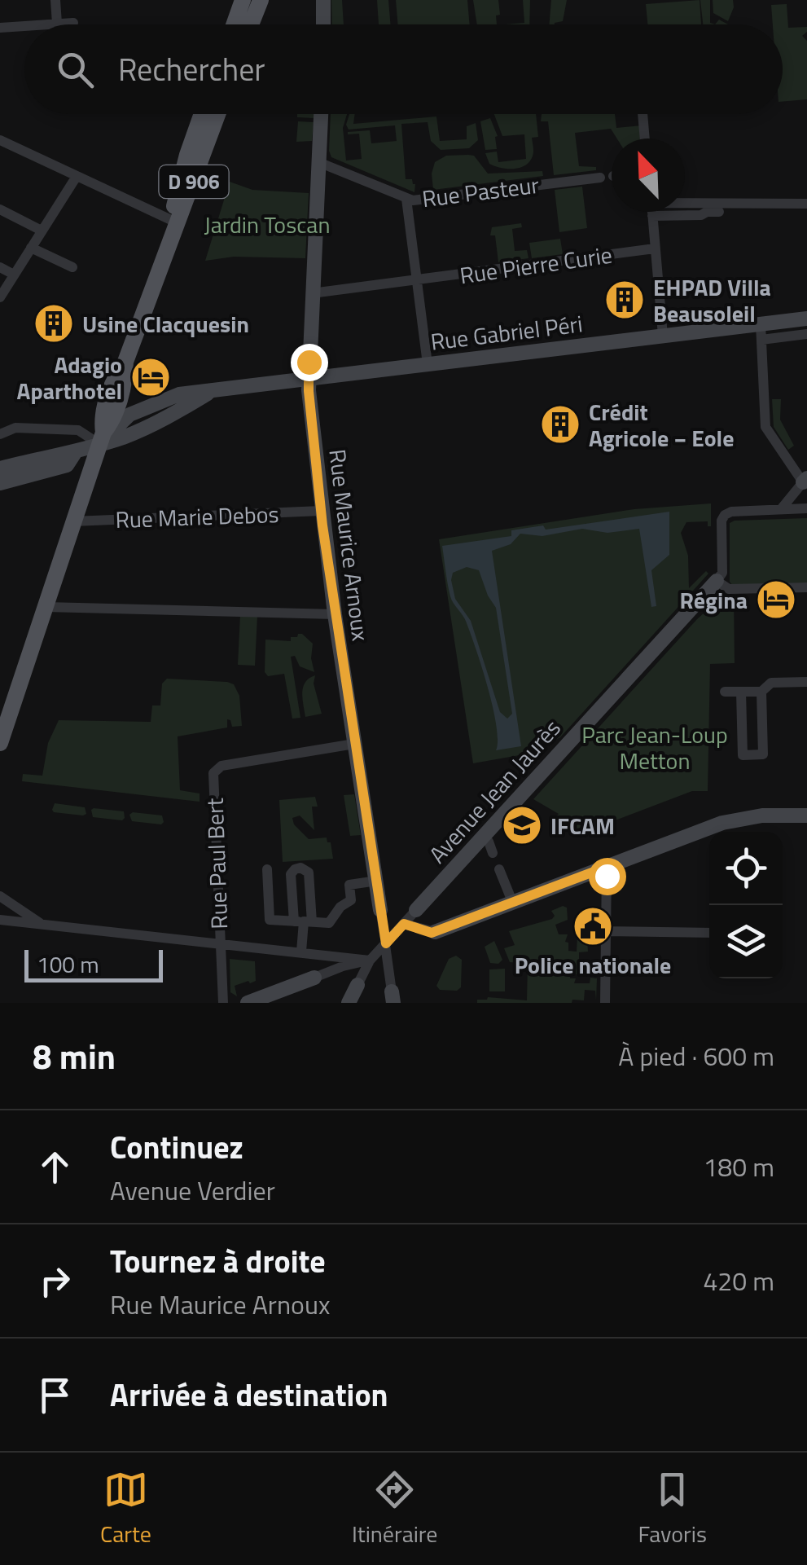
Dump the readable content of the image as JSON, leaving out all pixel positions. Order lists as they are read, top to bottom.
{
  "streets": {
    "main road": [
      "D 906",
      "Rue Gabriel Péri",
      "Rue Maurice Arnoux",
      "Avenue Jean Jaurès"
    ],
    "street": [
      "Rue Pasteur",
      "Rue Pierre Curie",
      "Rue Marie Debos",
      "Rue Paul Bert"
    ]
  },
  "crossings": [
    ["D 906", "Rue Gabriel Péri"],
    ["D 906", "Rue Marie Debos"],
    ["Rue Pasteur", "Rue Maurice Arnoux"],
    ["Rue Pierre Curie", "Rue Maurice Arnoux"],
    ["Rue Gabriel Péri", "Rue Maurice Arnoux"],
    ["Rue Marie Debos", "Rue Maurice Arnoux"],
    ["Rue Maurice Arnoux", "Avenue Jean Jaurès"],
    ["Rue Maurice Arnoux", "Rue Paul Bert"]
  ],
  "parks": ["Jardin Toscan", "Parc Jean-Loup Metton"],
  "places": {
    "building": ["EHPAD Villa Beausoleil", "Usine Clacquesin", "Crédit Agricole − Eole"],
    "hotel": ["Adagio Aparthotel", "Régina"],
    "school or university": ["IFCAM"],
    "public building": ["Police nationale"]
  },
  "scale_bar": "100 m",
  "north": "top left",
  "page": {
    "search": "Rechercher",
    "scale": "100 m",
    "heading": ["8 min", "À pied · 600 m"],
    "list": [
      ["Continuez", "Avenue Verdier", "180 m"],
      ["Tournez à droite", "Rue Maurice Arnoux", "420 m"],
      "Arrivée à destination"
    ],
    "nav": ["Carte", "Itinéraire", "Favoris"]
  }
}
